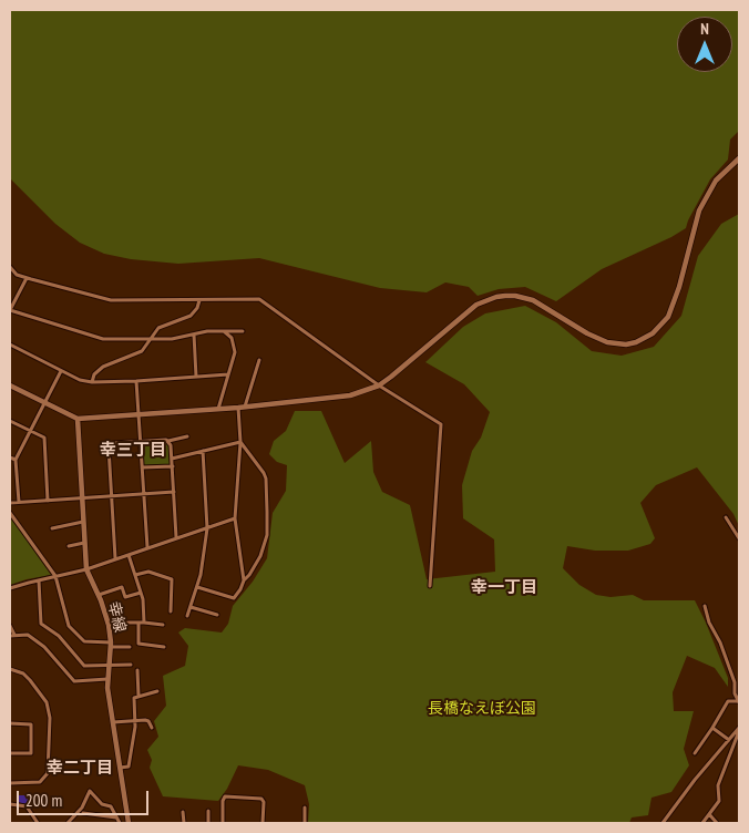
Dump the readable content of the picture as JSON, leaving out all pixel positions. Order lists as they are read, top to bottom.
{
  "streets": {
    "street": ["幸線"]
  },
  "districts": ["幸三丁目", "幸一丁目", "幸二丁目"],
  "parks": ["長橋なえぼ公園"],
  "scale_bar": "200 m",
  "north": "top"
}
